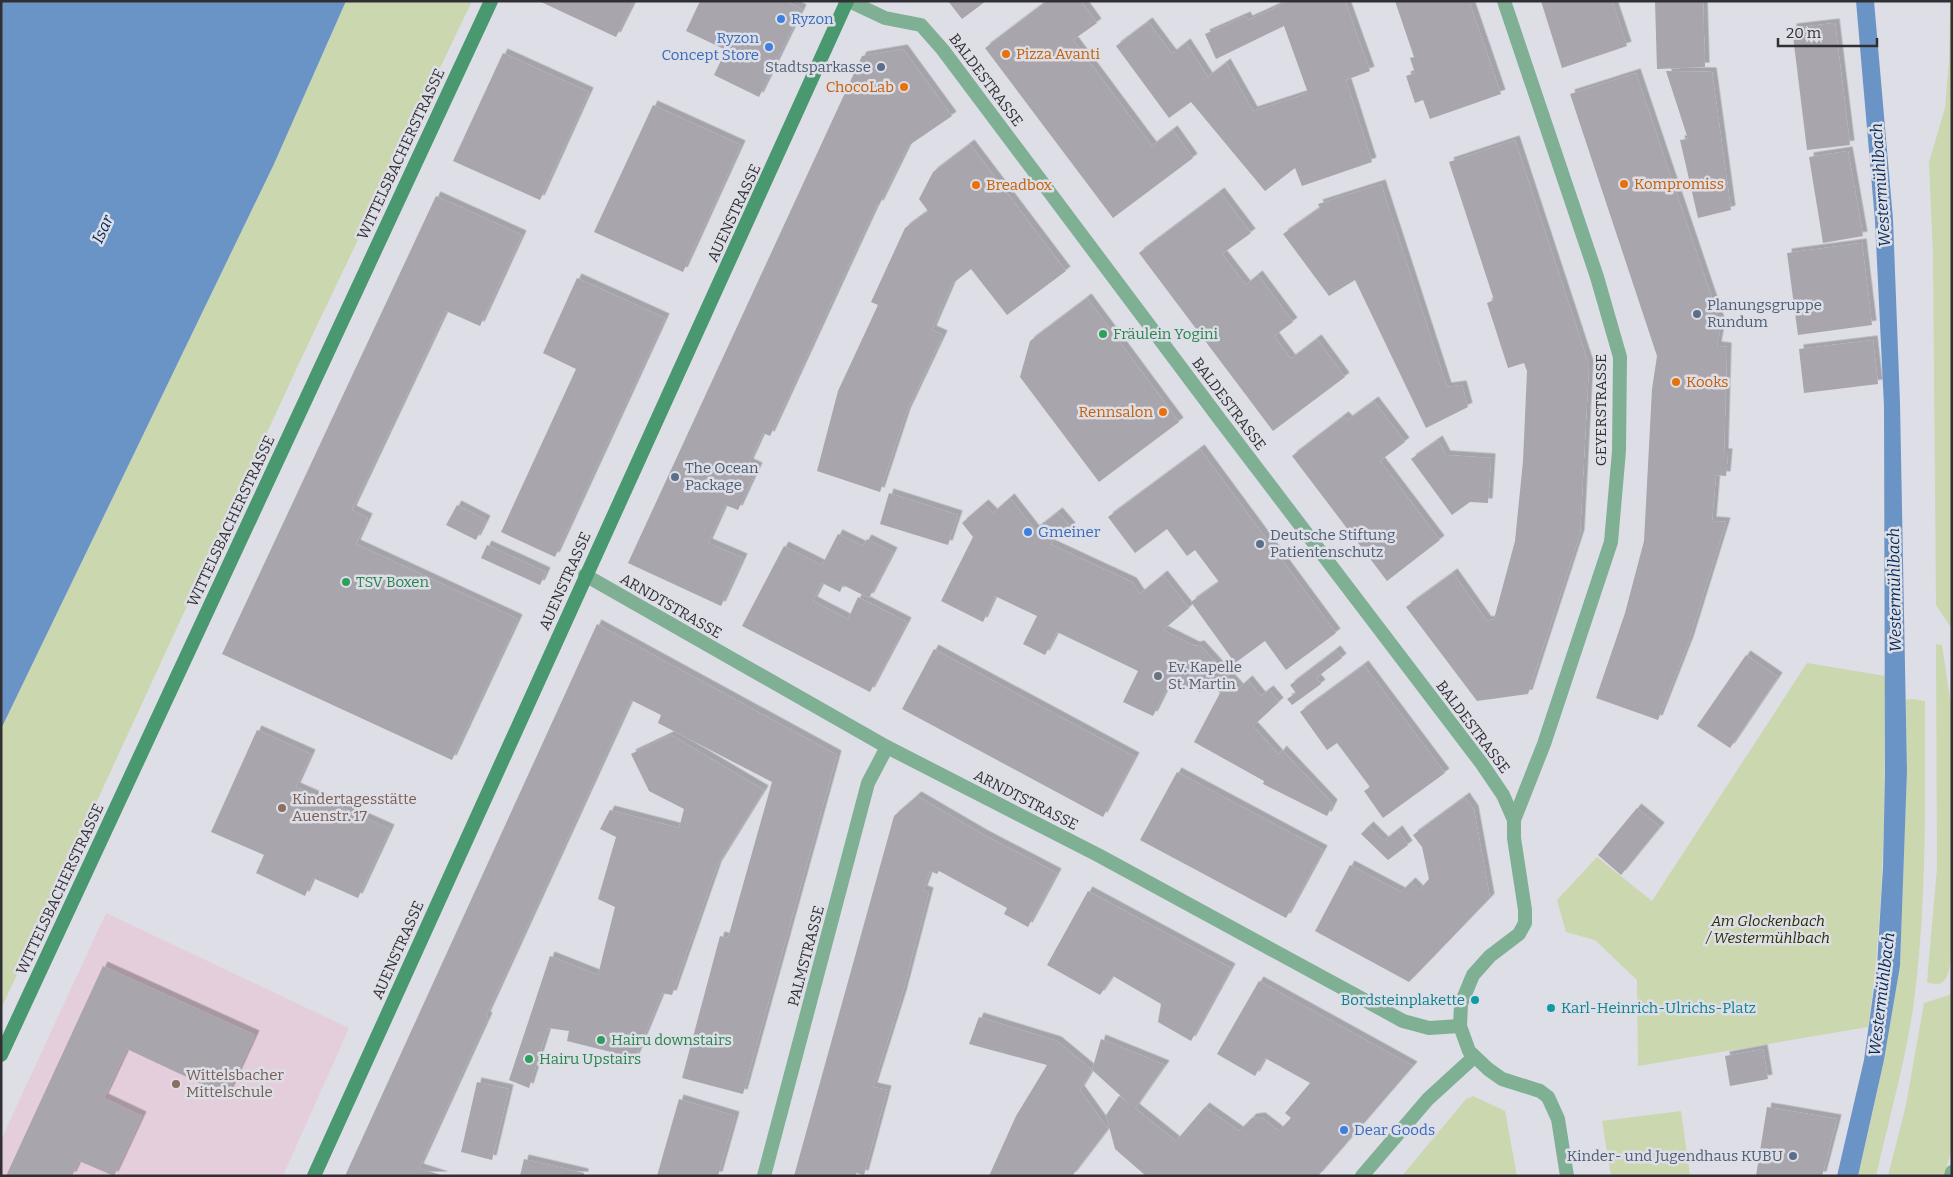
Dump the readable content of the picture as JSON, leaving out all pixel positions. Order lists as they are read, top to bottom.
{
  "streets": {
    "main road": ["WITTELSBACHERSTRASSE", "AUENSTRASSE"],
    "street": [
      "BALDESTRASSE",
      "GEYERSTRASSE",
      "ARNDTSTRASSE",
      "PALMSTRASSE"
    ]
  },
  "crossings": [
    ["BALDESTRASSE", "AUENSTRASSE"],
    ["BALDESTRASSE", "GEYERSTRASSE"],
    ["AUENSTRASSE", "ARNDTSTRASSE"],
    ["ARNDTSTRASSE", "PALMSTRASSE"]
  ],
  "water": ["Westermühlbach", "Isar"],
  "parks": ["Am Glockenbach / Westermühlbach"],
  "places": [
    "Ryzon",
    "Ryzon Concept Store",
    "Pizza Avanti",
    "Stadtsparkasse",
    "ChocoLab",
    "Kompromiss",
    "Breadbox",
    "Planungsgruppe Rundum",
    "Fräulein Yogini",
    "Kooks",
    "Rennsalon",
    "The Ocean Package",
    "Gmeiner",
    "Deutsche Stiftung Patientenschutz",
    "TSV Boxen",
    "Ev. Kapelle St. Martin",
    "Kindertagesstätte Auenstr. 17",
    "Bordsteinplakette",
    "Karl-Heinrich-Ulrichs-Platz",
    "Hairu downstairs",
    "Hairu Upstairs",
    "Wittelsbacher Mittelschule",
    "Dear Goods",
    "Kinder- und Jugendhaus KUBU"
  ],
  "scale_bar": "20 m"
}
